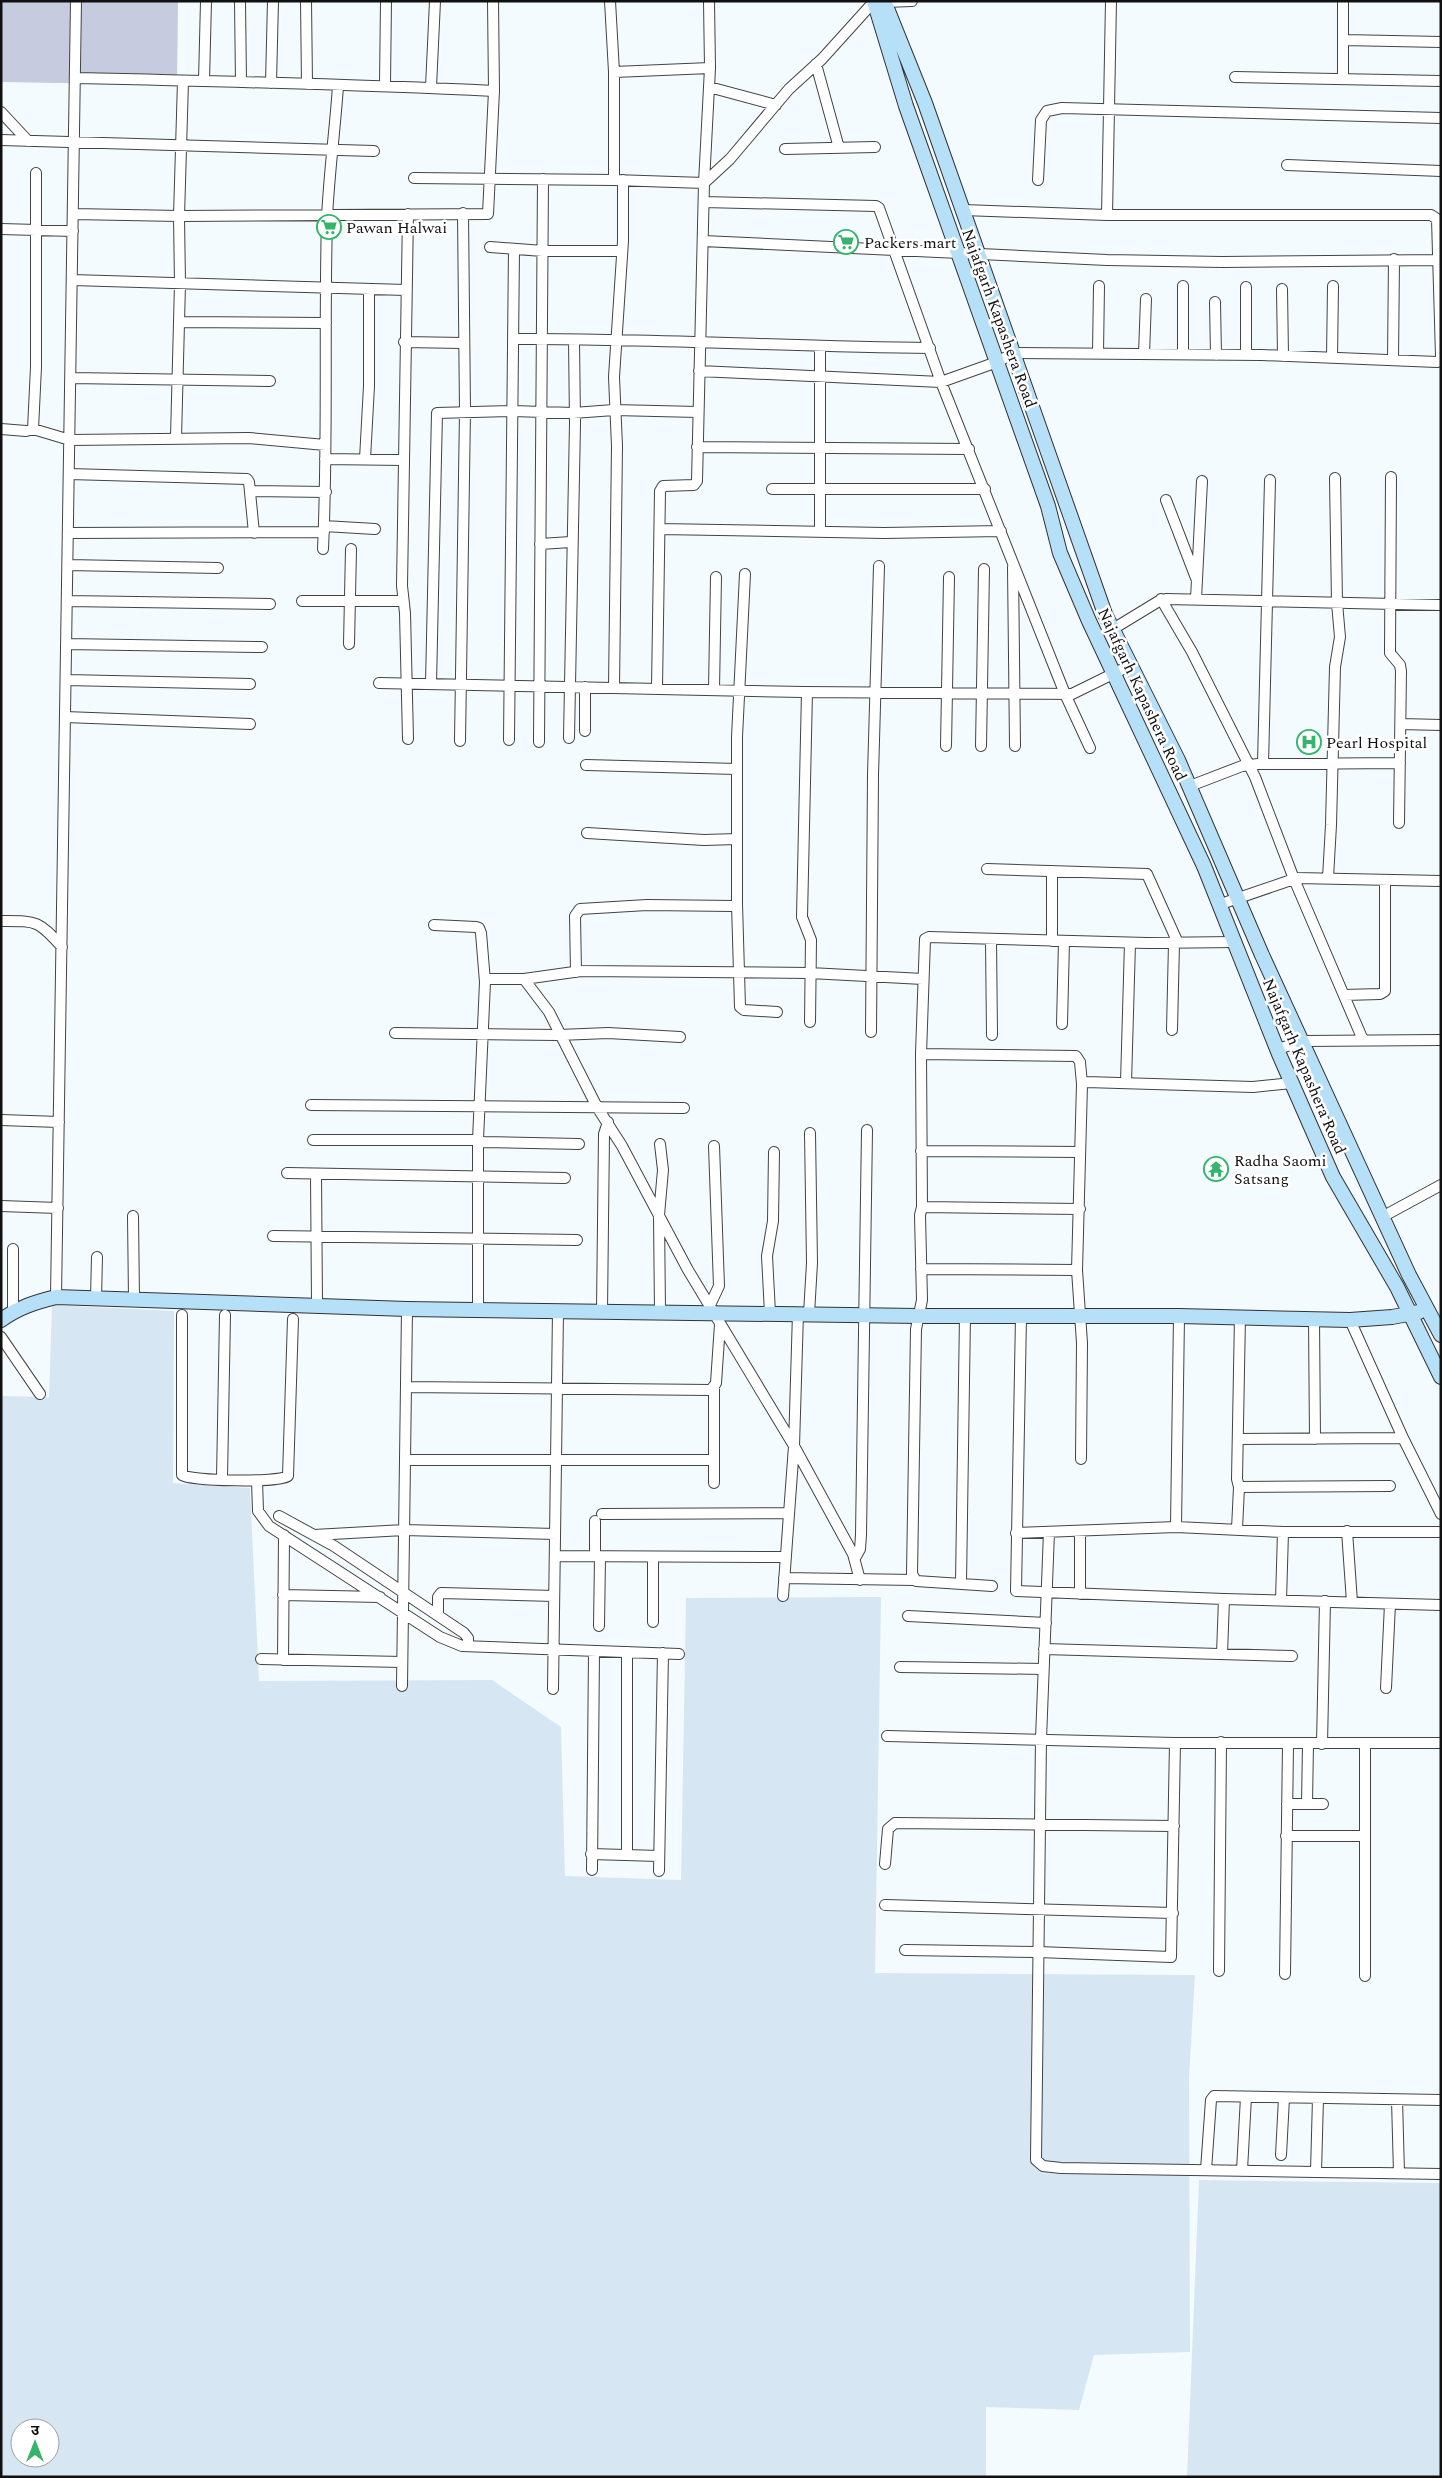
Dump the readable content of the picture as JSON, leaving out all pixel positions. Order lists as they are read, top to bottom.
{
  "streets": {
    "main road": ["Najafgarh Kapashera Road"]
  },
  "places": {
    "supermarket": ["Pawan Halwai", "Packers mart"],
    "hospital": ["Pearl Hospital"],
    "temple": ["Radha Saomi Satsang"]
  },
  "north": "top"
}
